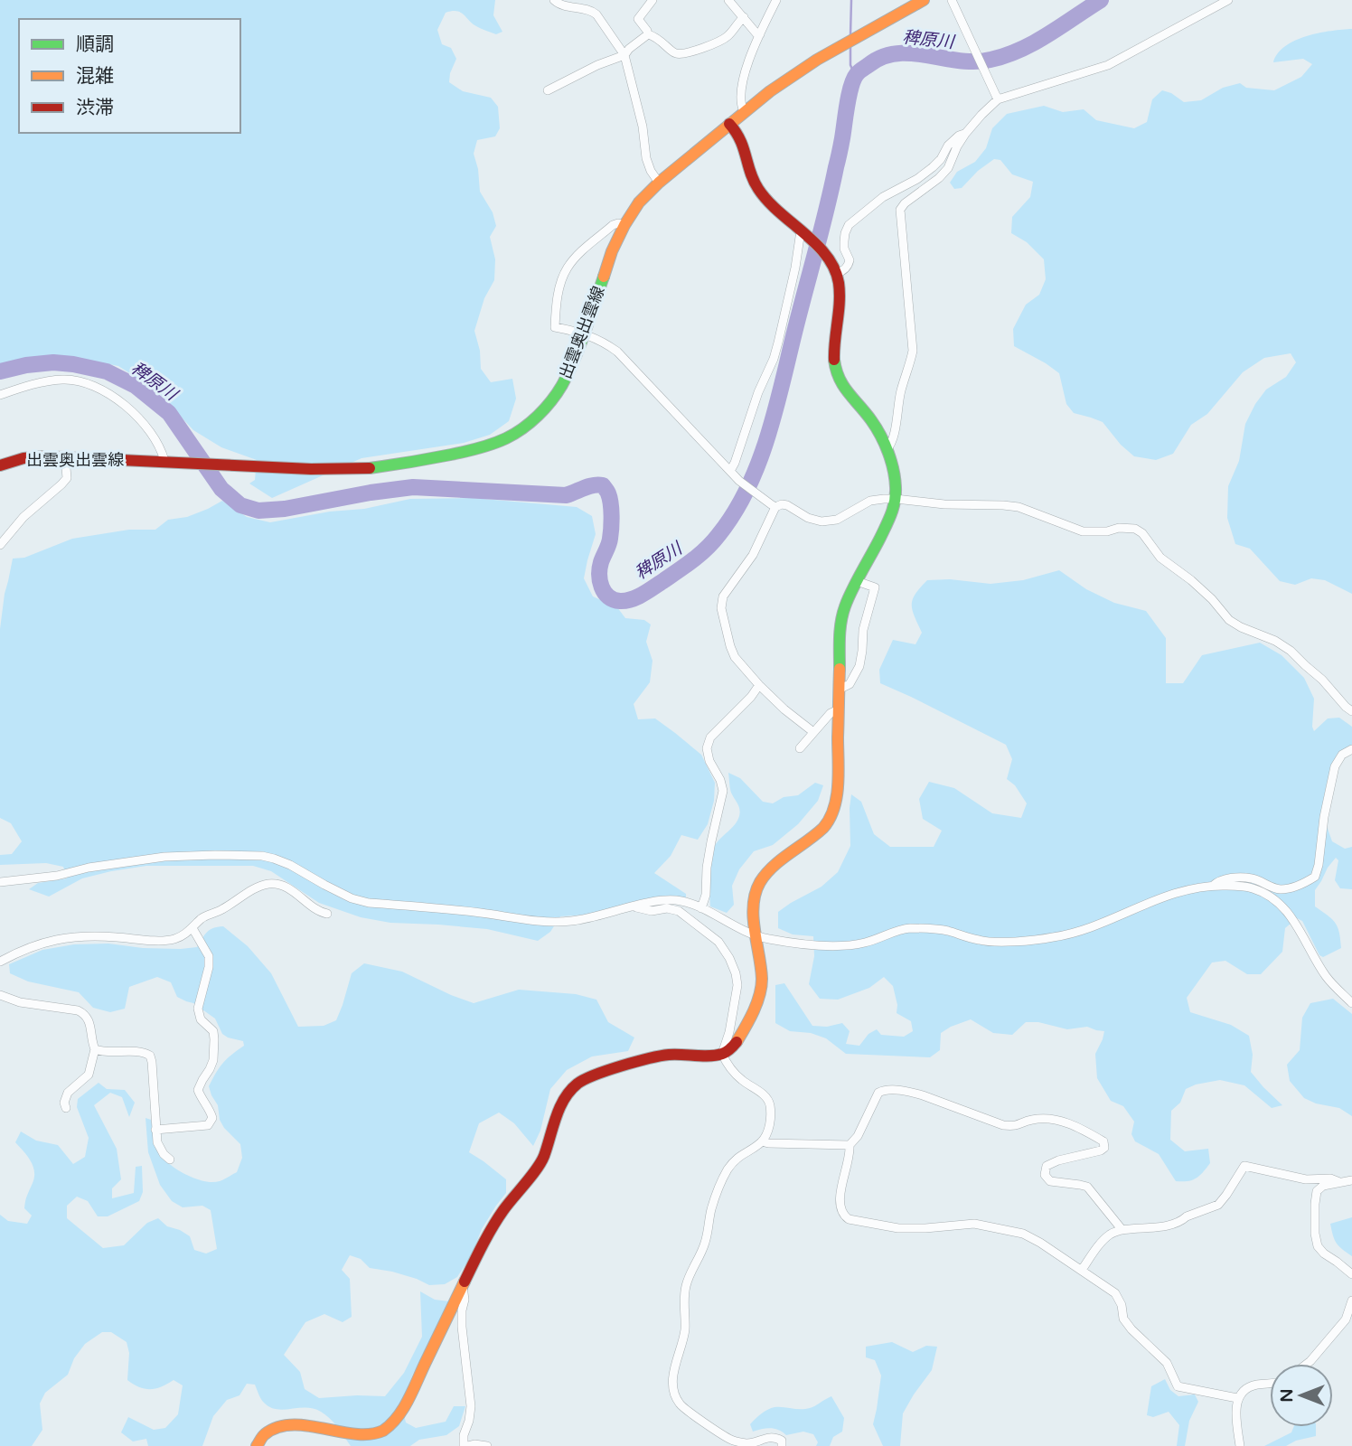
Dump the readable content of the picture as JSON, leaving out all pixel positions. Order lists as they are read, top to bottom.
{
  "streets": {
    "street": ["出雲奥出雲線"]
  },
  "water": ["稗原川"],
  "legend": ["順調", "混雑", "渋滞"],
  "north": "left"
}
